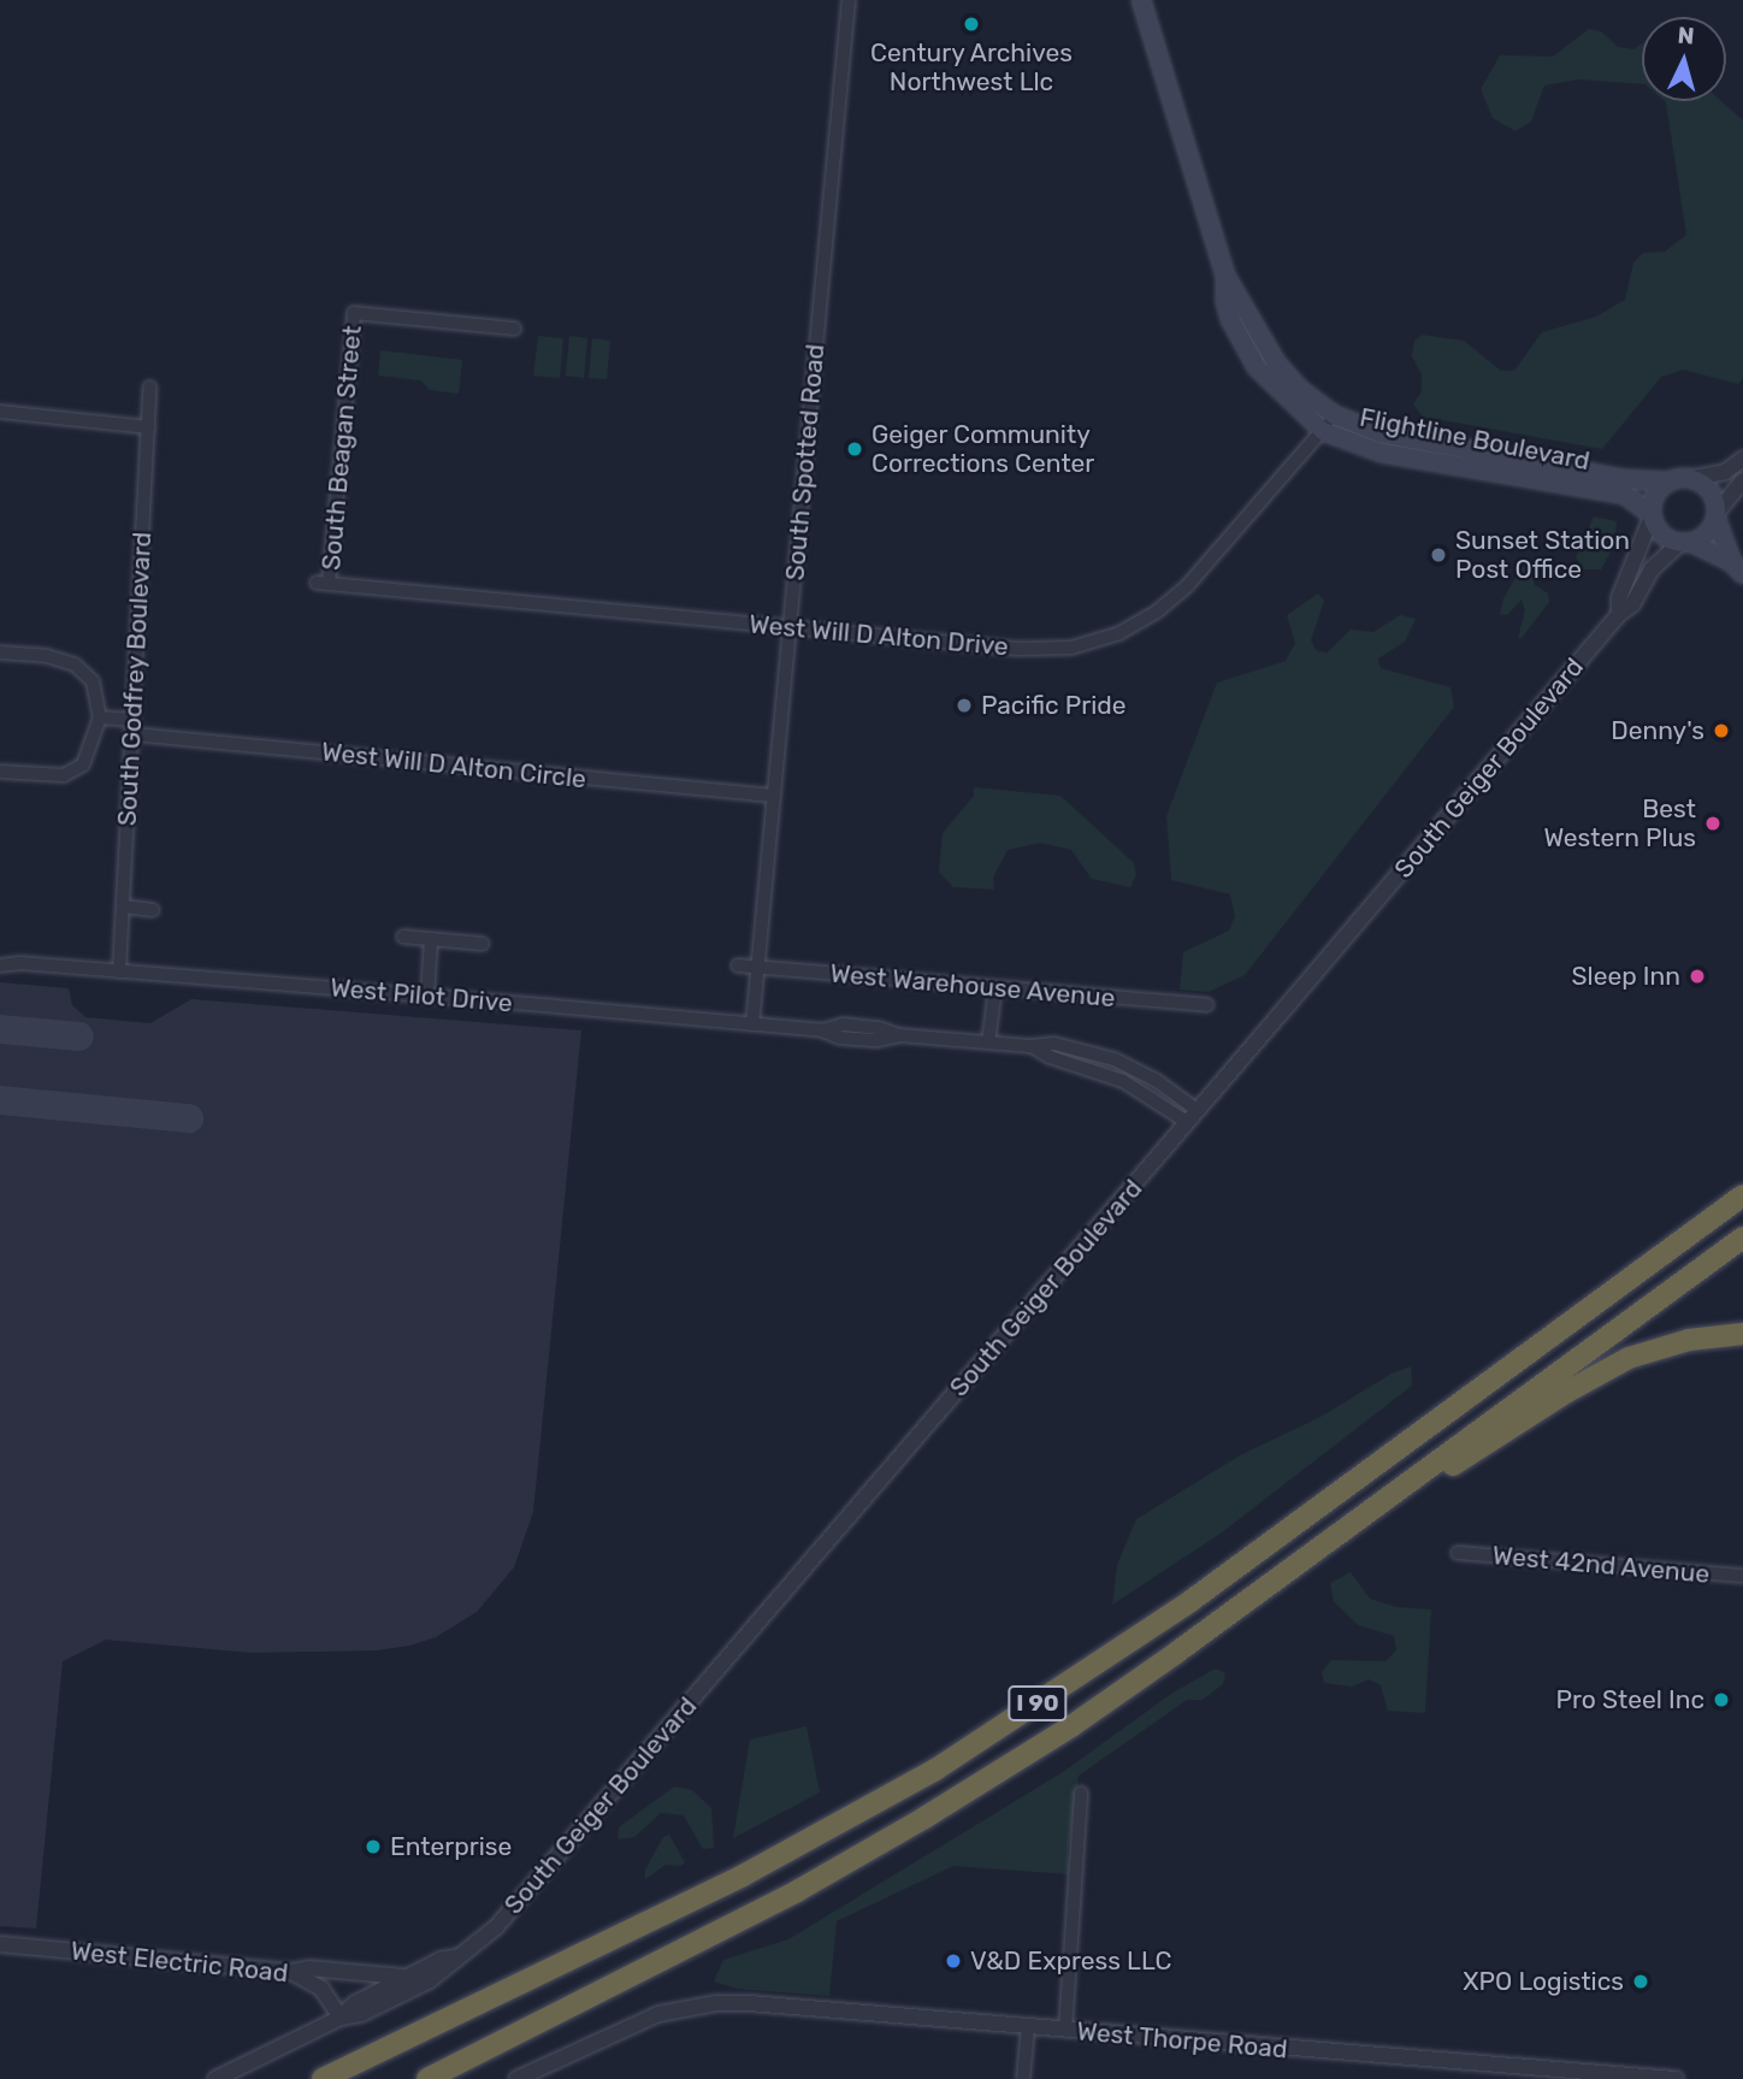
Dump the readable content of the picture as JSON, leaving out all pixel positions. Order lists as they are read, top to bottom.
{
  "streets": {
    "highway": ["I 90"],
    "main road": ["Flightline Boulevard"],
    "street": [
      "South Beagan Street",
      "South Spotted Road",
      "West Will D Alton Drive",
      "South Godfrey Boulevard",
      "West Will D Alton Circle",
      "South Geiger Boulevard",
      "West Warehouse Avenue",
      "West Pilot Drive",
      "West 42nd Avenue",
      "West Electric Road",
      "West Thorpe Road"
    ]
  },
  "crossings": [
    ["Flightline Boulevard", "West Will D Alton Drive"],
    ["Flightline Boulevard", "South Geiger Boulevard"],
    ["South Beagan Street", "West Will D Alton Drive"],
    ["South Spotted Road", "West Will D Alton Drive"],
    ["South Spotted Road", "West Will D Alton Circle"],
    ["South Spotted Road", "West Warehouse Avenue"],
    ["South Spotted Road", "West Pilot Drive"],
    ["South Godfrey Boulevard", "West Will D Alton Circle"],
    ["South Godfrey Boulevard", "West Pilot Drive"],
    ["South Geiger Boulevard", "West Pilot Drive"],
    ["South Geiger Boulevard", "West Electric Road"]
  ],
  "places": [
    "Century Archives Northwest Llc",
    "Geiger Community Corrections Center",
    "Sunset Station Post Office",
    "Pacific Pride",
    "Denny's",
    "Best Western Plus",
    "Sleep Inn",
    "Pro Steel Inc",
    "Enterprise",
    "V&D Express LLC",
    "XPO Logistics"
  ],
  "north": "top"
}
